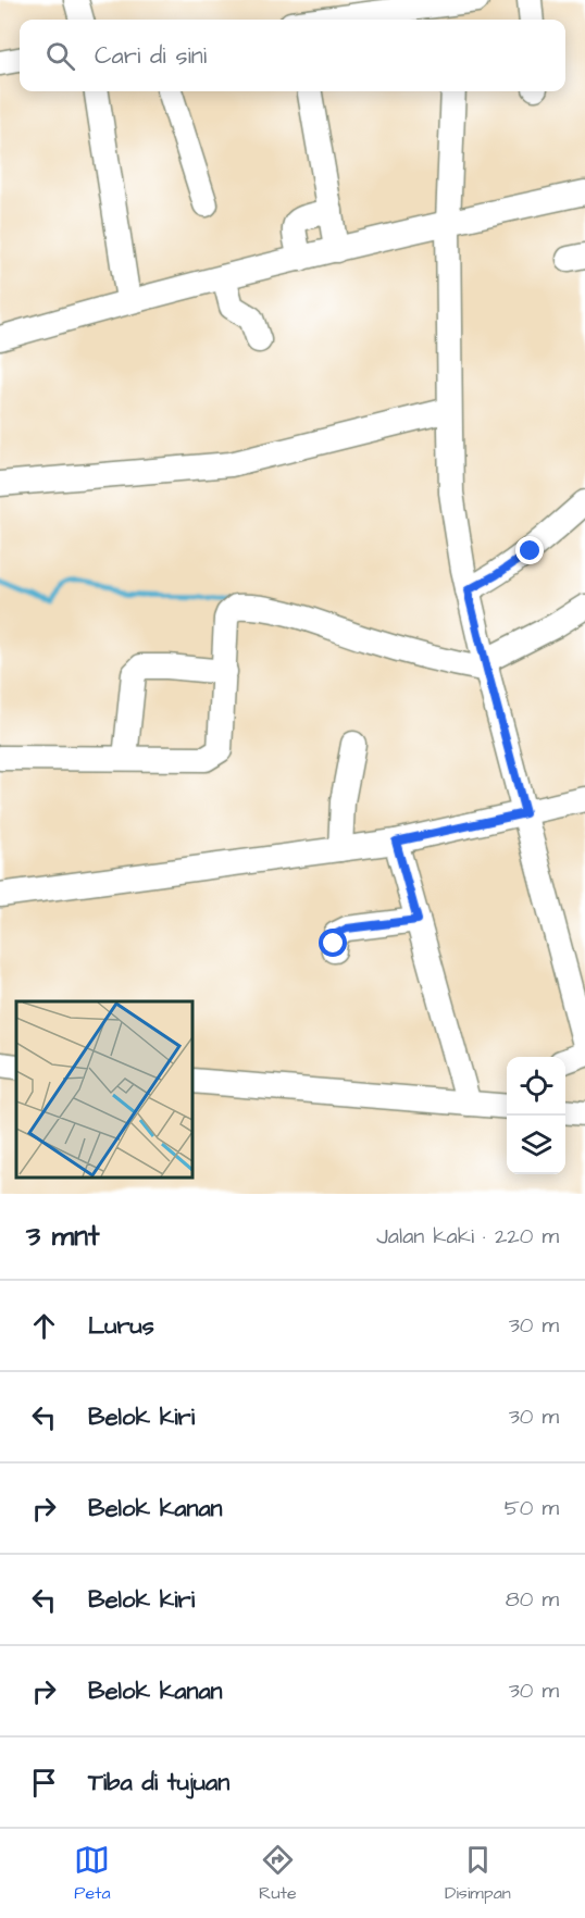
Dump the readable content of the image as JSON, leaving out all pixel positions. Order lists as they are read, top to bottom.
{
  "page": {
    "search": "Cari di sini",
    "heading": ["3 mnt", "Jalan kaki · 220 m"],
    "list": [
      ["Lurus", "30 m"],
      ["Belok kiri", "30 m"],
      ["Belok kanan", "50 m"],
      ["Belok kiri", "80 m"],
      ["Belok kanan", "30 m"],
      "Tiba di tujuan"
    ],
    "nav": ["Peta", "Rute", "Disimpan"]
  }
}
